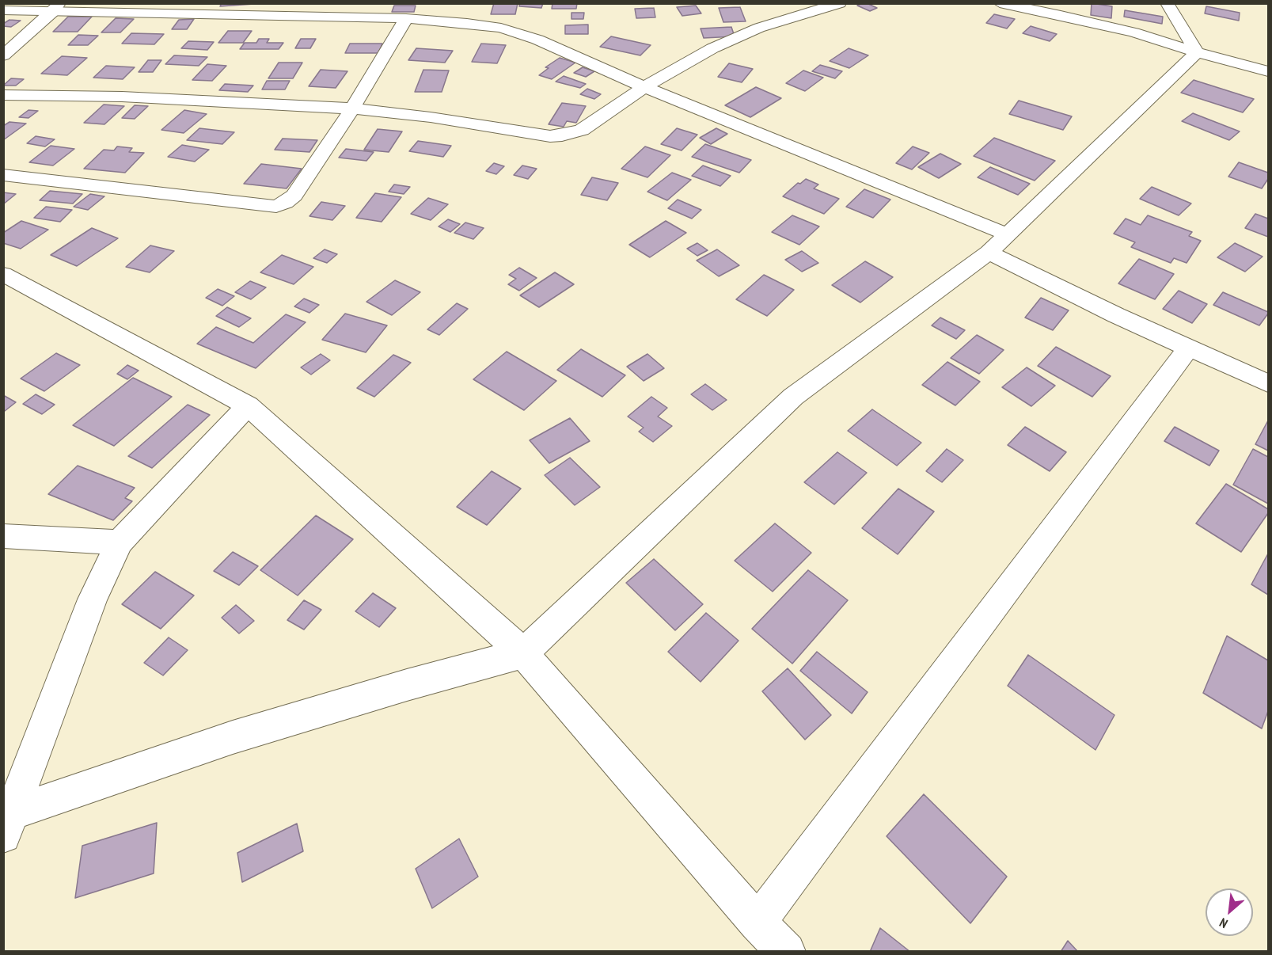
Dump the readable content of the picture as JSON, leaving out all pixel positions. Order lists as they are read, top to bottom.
{
  "north": "bottom left"
}
